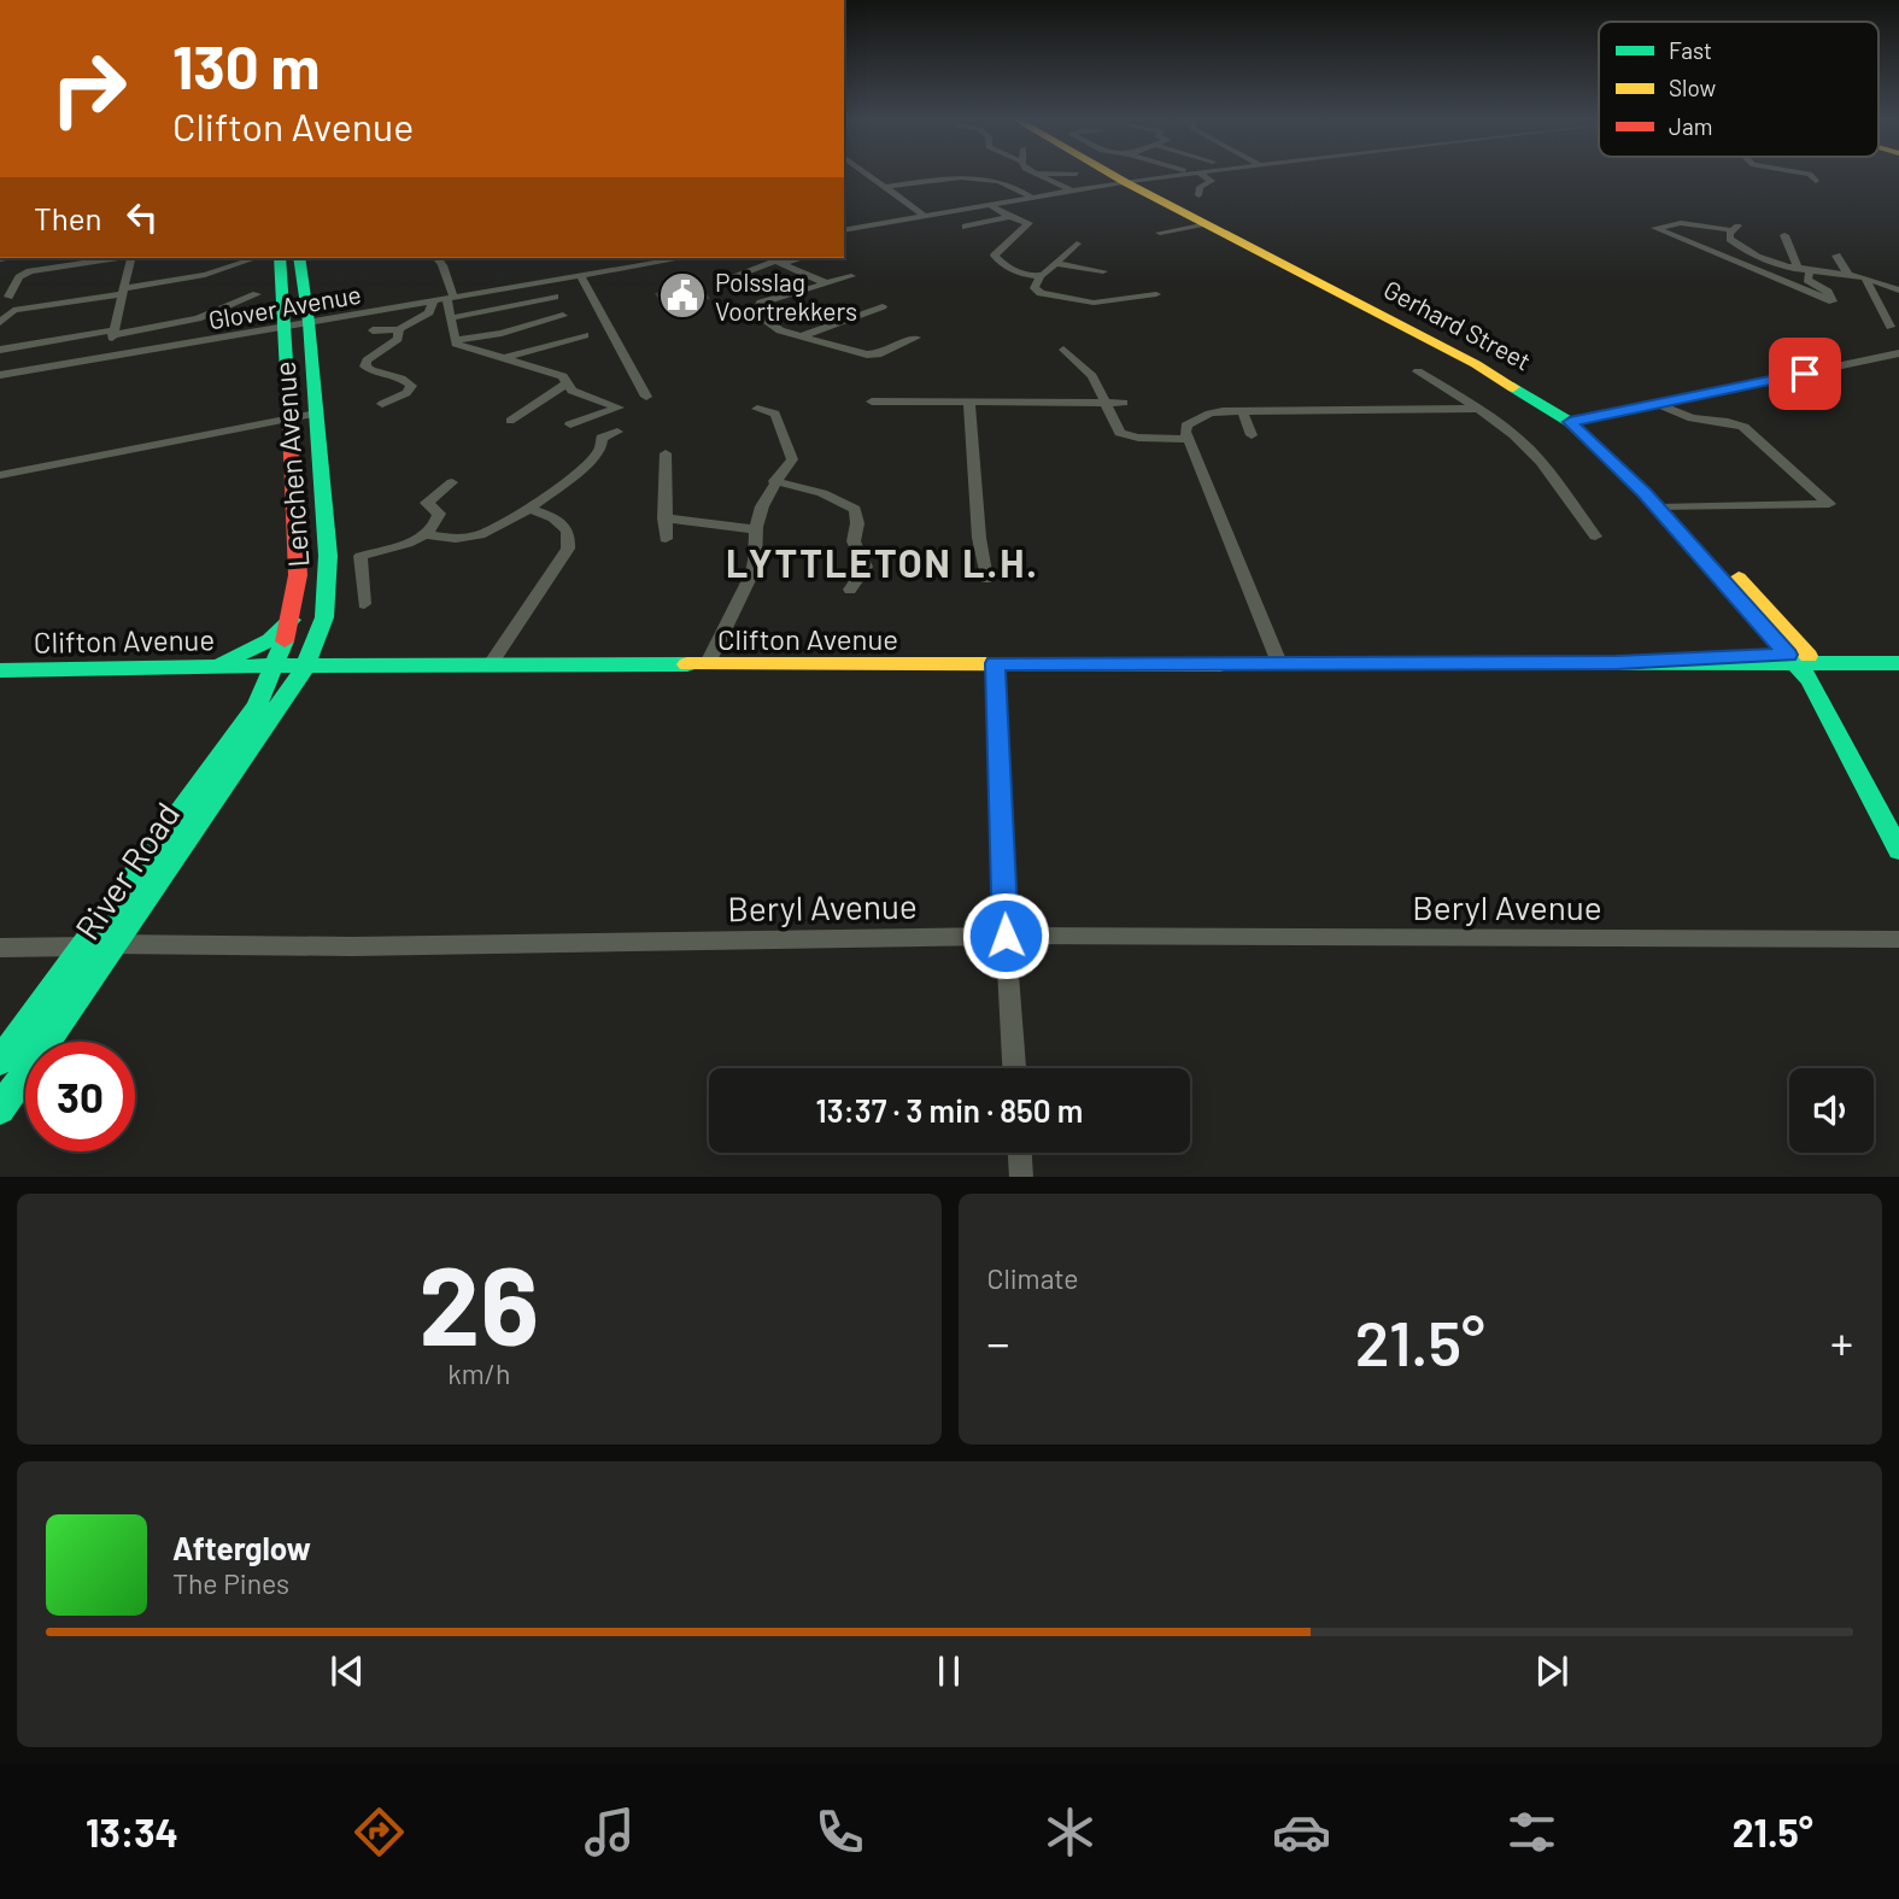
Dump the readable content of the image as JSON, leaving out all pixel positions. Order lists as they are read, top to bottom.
{
  "streets": {
    "street": [
      "Glover Avenue",
      "Gerhard Street",
      "Lenchen Avenue",
      "Clifton Avenue",
      "River Road",
      "Beryl Avenue"
    ]
  },
  "crossings": [
    ["Glover Avenue", "Lenchen Avenue"],
    ["Gerhard Street", "Clifton Avenue"],
    ["Lenchen Avenue", "Clifton Avenue"],
    ["Lenchen Avenue", "River Road"],
    ["Clifton Avenue", "River Road"],
    ["River Road", "Beryl Avenue"]
  ],
  "districts": ["LYTTLETON L.H."],
  "places": {
    "public building": ["Polsslag Voortrekkers"]
  },
  "legend": ["Fast", "Slow", "Jam"],
  "page": {
    "turn": ["130 m", "Clifton Avenue"],
    "then": "Then",
    "limit": "30",
    "trip": "13:37 · 3 min · 850 m",
    "tile": [
      ["26", "km/h"],
      "Climate"
    ],
    "heat": ["−", "21.5°", "+"],
    "song": ["Afterglow", "The Pines"],
    "tabs": ["13:34", "21.5°"]
  }
}
